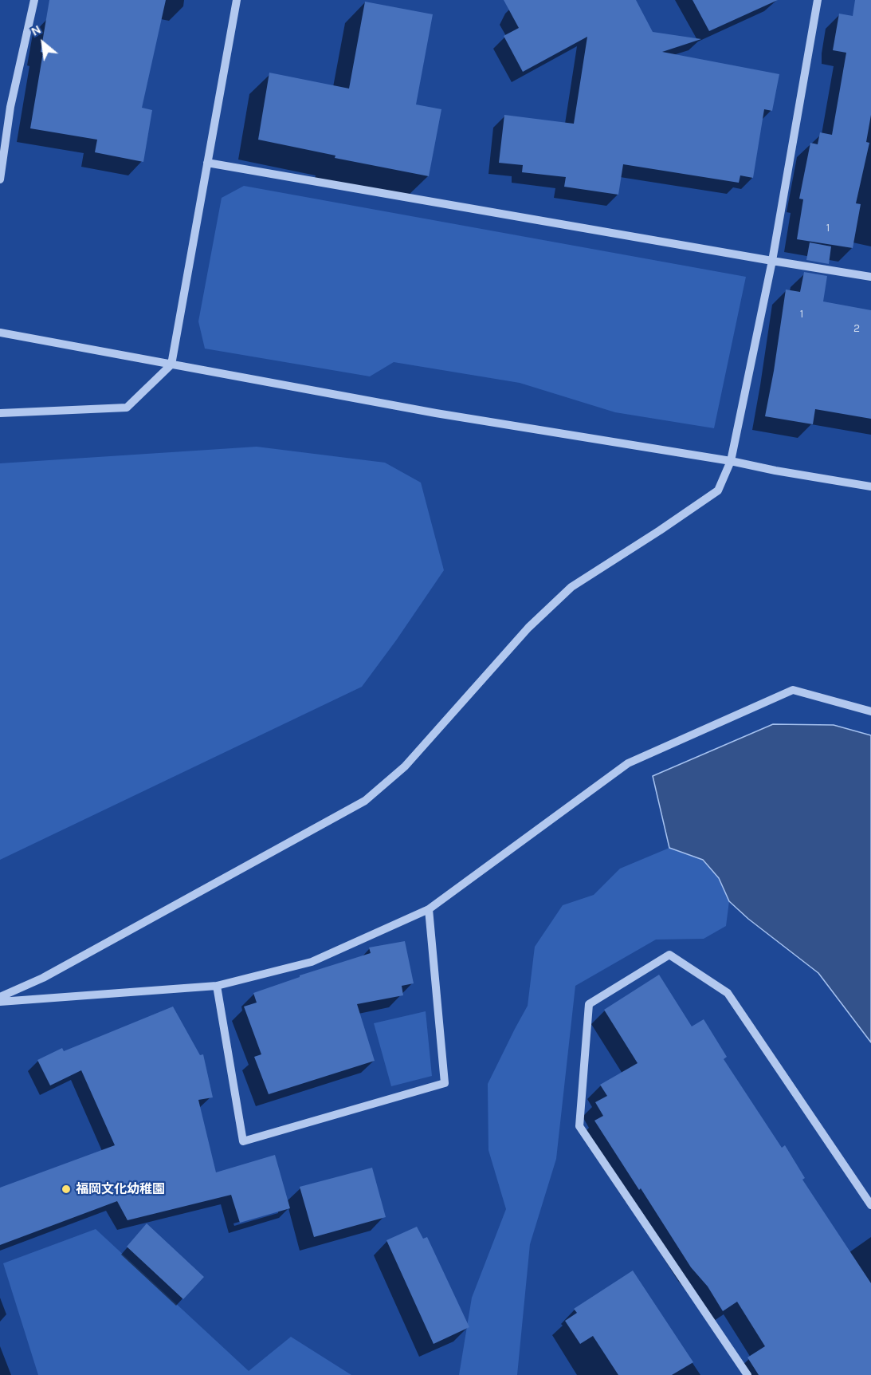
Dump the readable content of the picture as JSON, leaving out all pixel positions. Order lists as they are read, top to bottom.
{
  "places": ["福岡文化幼稚園"],
  "house_numbers": ["1", "1", "2"],
  "north": "top left"
}
